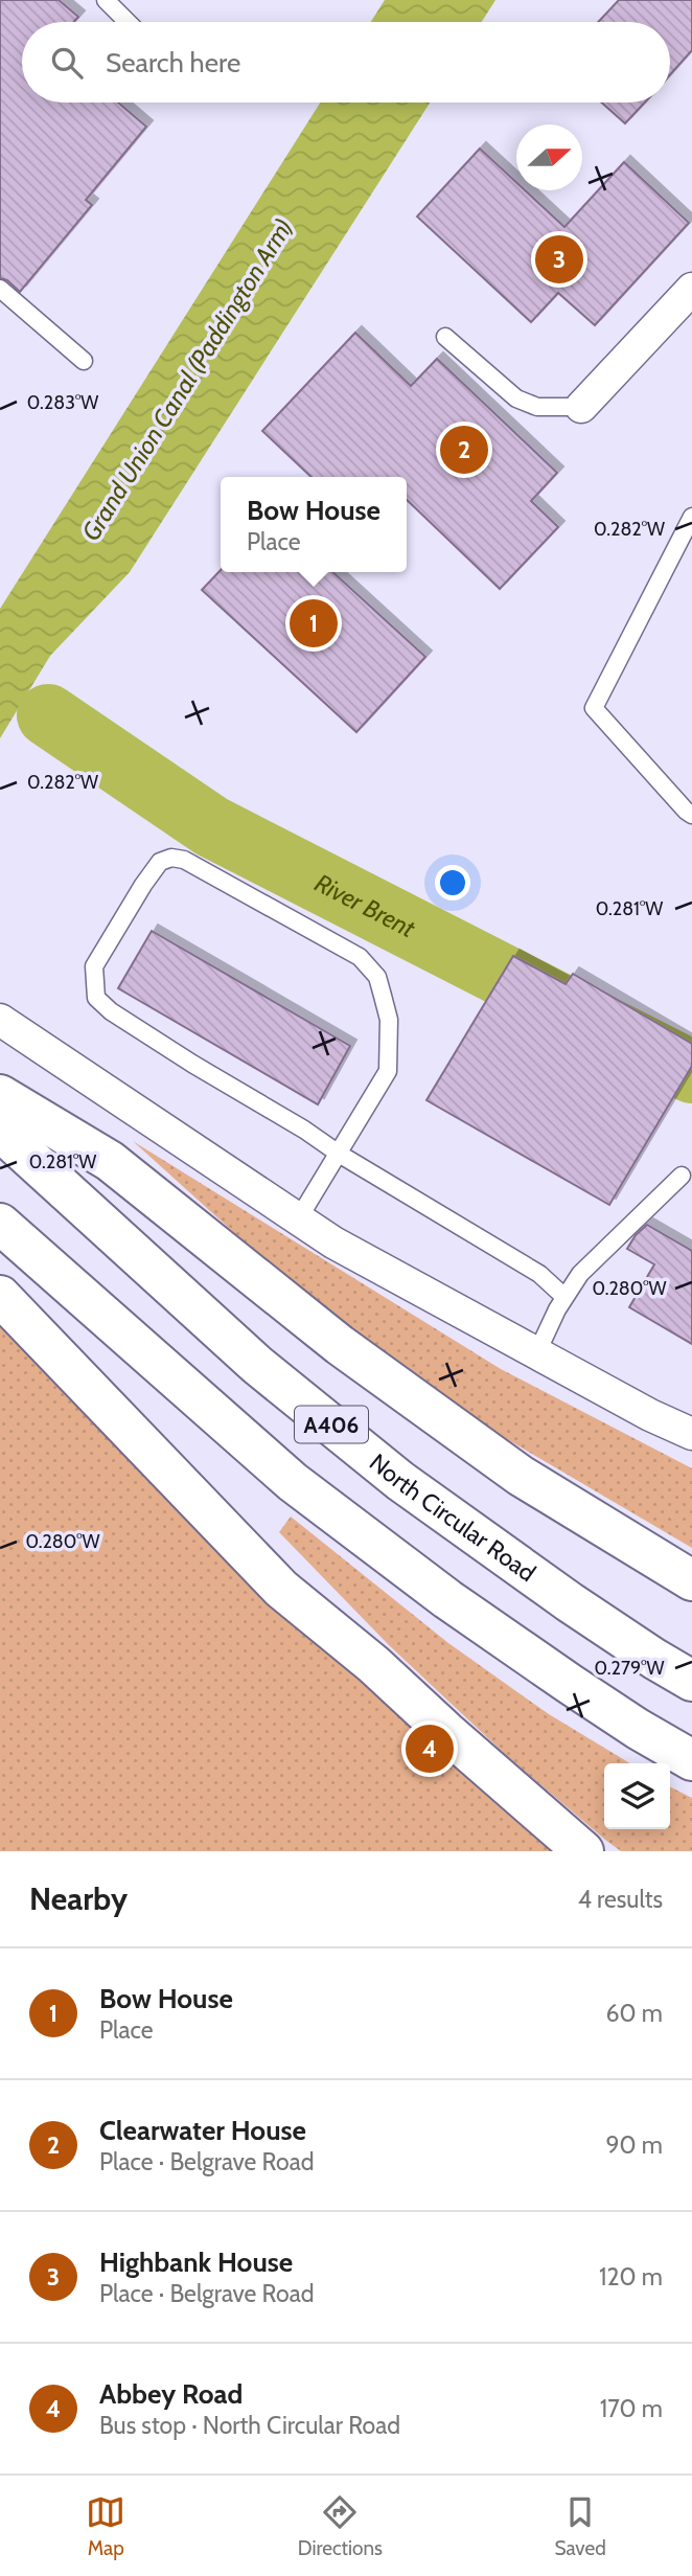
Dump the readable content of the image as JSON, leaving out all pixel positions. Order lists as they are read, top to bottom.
{
  "streets": {
    "highway": ["A406", "North Circular Road"]
  },
  "water": ["Grand Union Canal (Paddington Arm)", "River Brent"],
  "north": "right",
  "page": {
    "search": "Search here",
    "pins": [
      "3",
      "2",
      "1",
      "4"
    ],
    "popup": ["Bow House", "Place"],
    "heading": ["Nearby", "4 results"],
    "list": [
      {
        "mark": "1",
        "name": "Bow House",
        "note": "Place",
        "value": "60 m"
      },
      {
        "mark": "2",
        "name": "Clearwater House",
        "note": "Place · Belgrave Road",
        "value": "90 m"
      },
      {
        "mark": "3",
        "name": "Highbank House",
        "note": "Place · Belgrave Road",
        "value": "120 m"
      },
      {
        "mark": "4",
        "name": "Abbey Road",
        "note": "Bus stop · North Circular Road",
        "value": "170 m"
      }
    ],
    "nav": ["Map", "Directions", "Saved"]
  },
  "coordinates": [
    "0.283°W",
    "0.282°W",
    "0.281°W",
    "0.280°W",
    "0.279°W"
  ]
}
